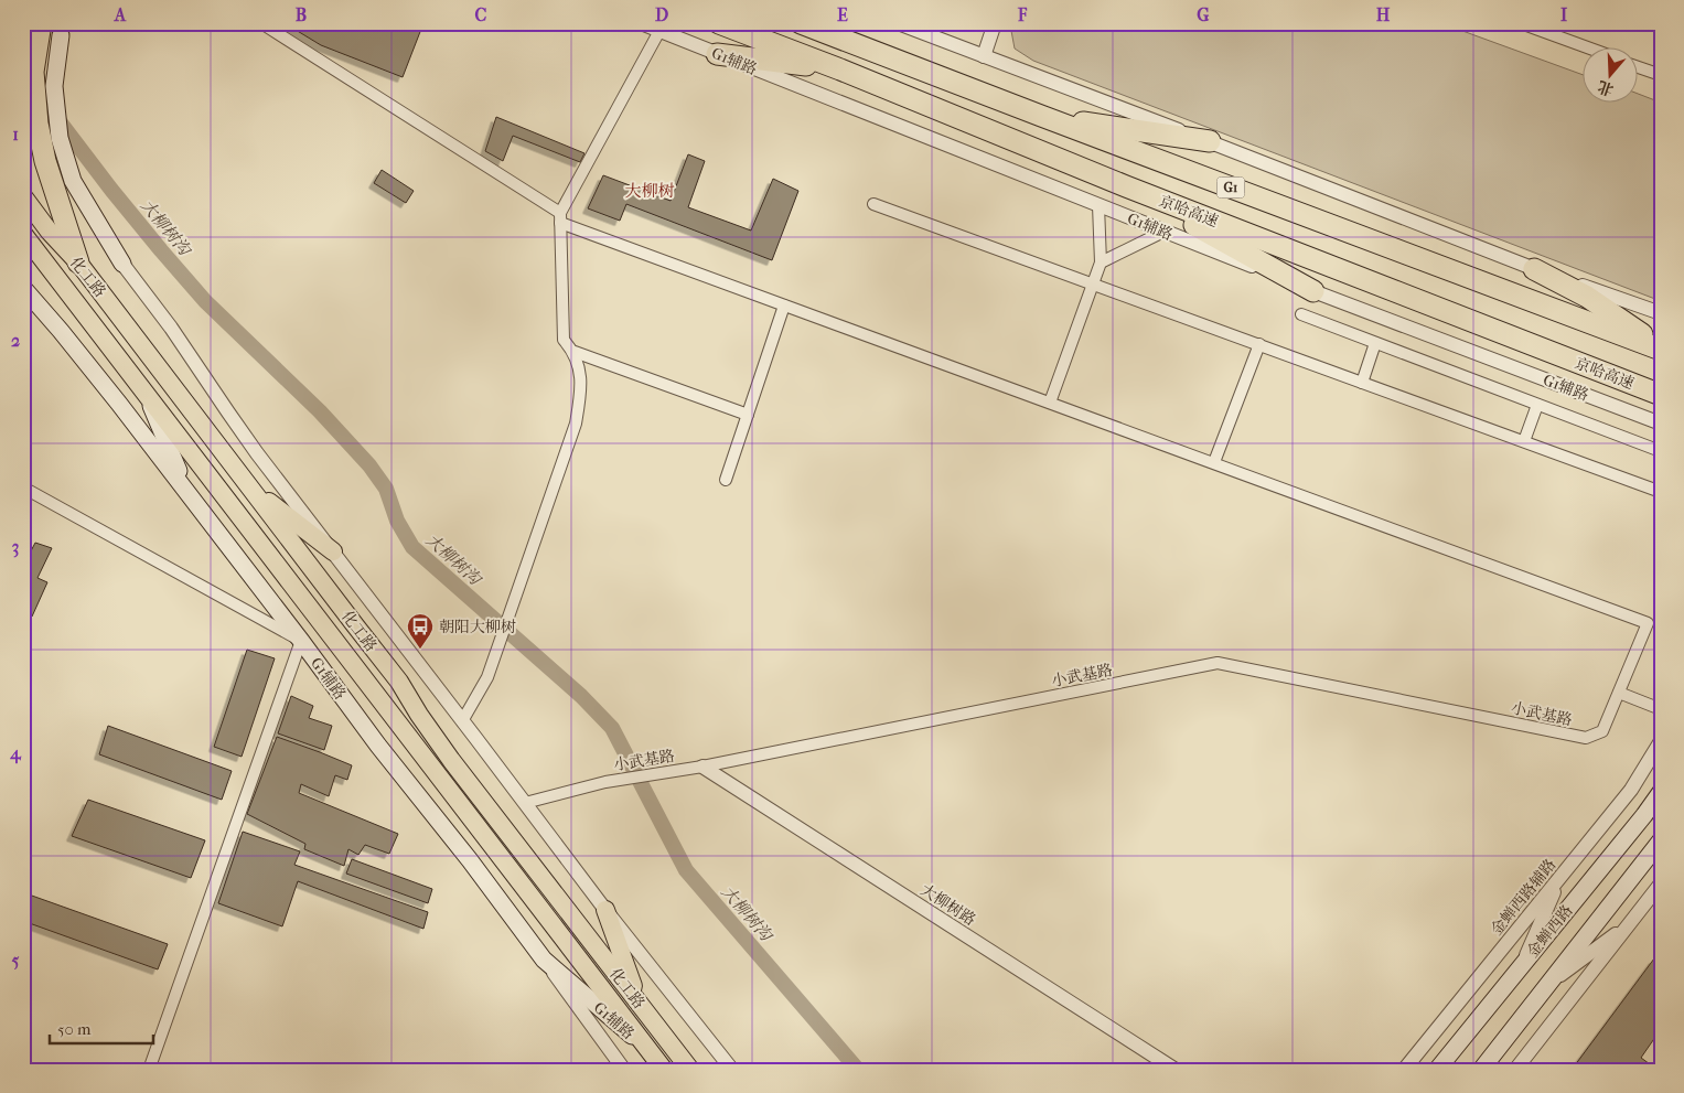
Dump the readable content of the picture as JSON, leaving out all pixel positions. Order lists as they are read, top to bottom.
{
  "streets": {
    "highway": ["G1", "京哈高速"],
    "main road": ["G1辅路", "化工路", "金蝉西路"],
    "street": ["小武基路", "金蝉西路辅路", "大柳树路"]
  },
  "crossings": [
    ["G1辅路", "化工路"],
    ["小武基路", "大柳树路"]
  ],
  "districts": ["大柳树"],
  "water": ["大柳树沟"],
  "places": {
    "bus stop": ["朝阳大柳树"]
  },
  "scale_bar": "50 m",
  "north": "bottom",
  "grid": {
    "columns": [
      "A",
      "B",
      "C",
      "D",
      "E",
      "F",
      "G",
      "H",
      "I"
    ],
    "rows": [
      "1",
      "2",
      "3",
      "4",
      "5"
    ]
  }
}
